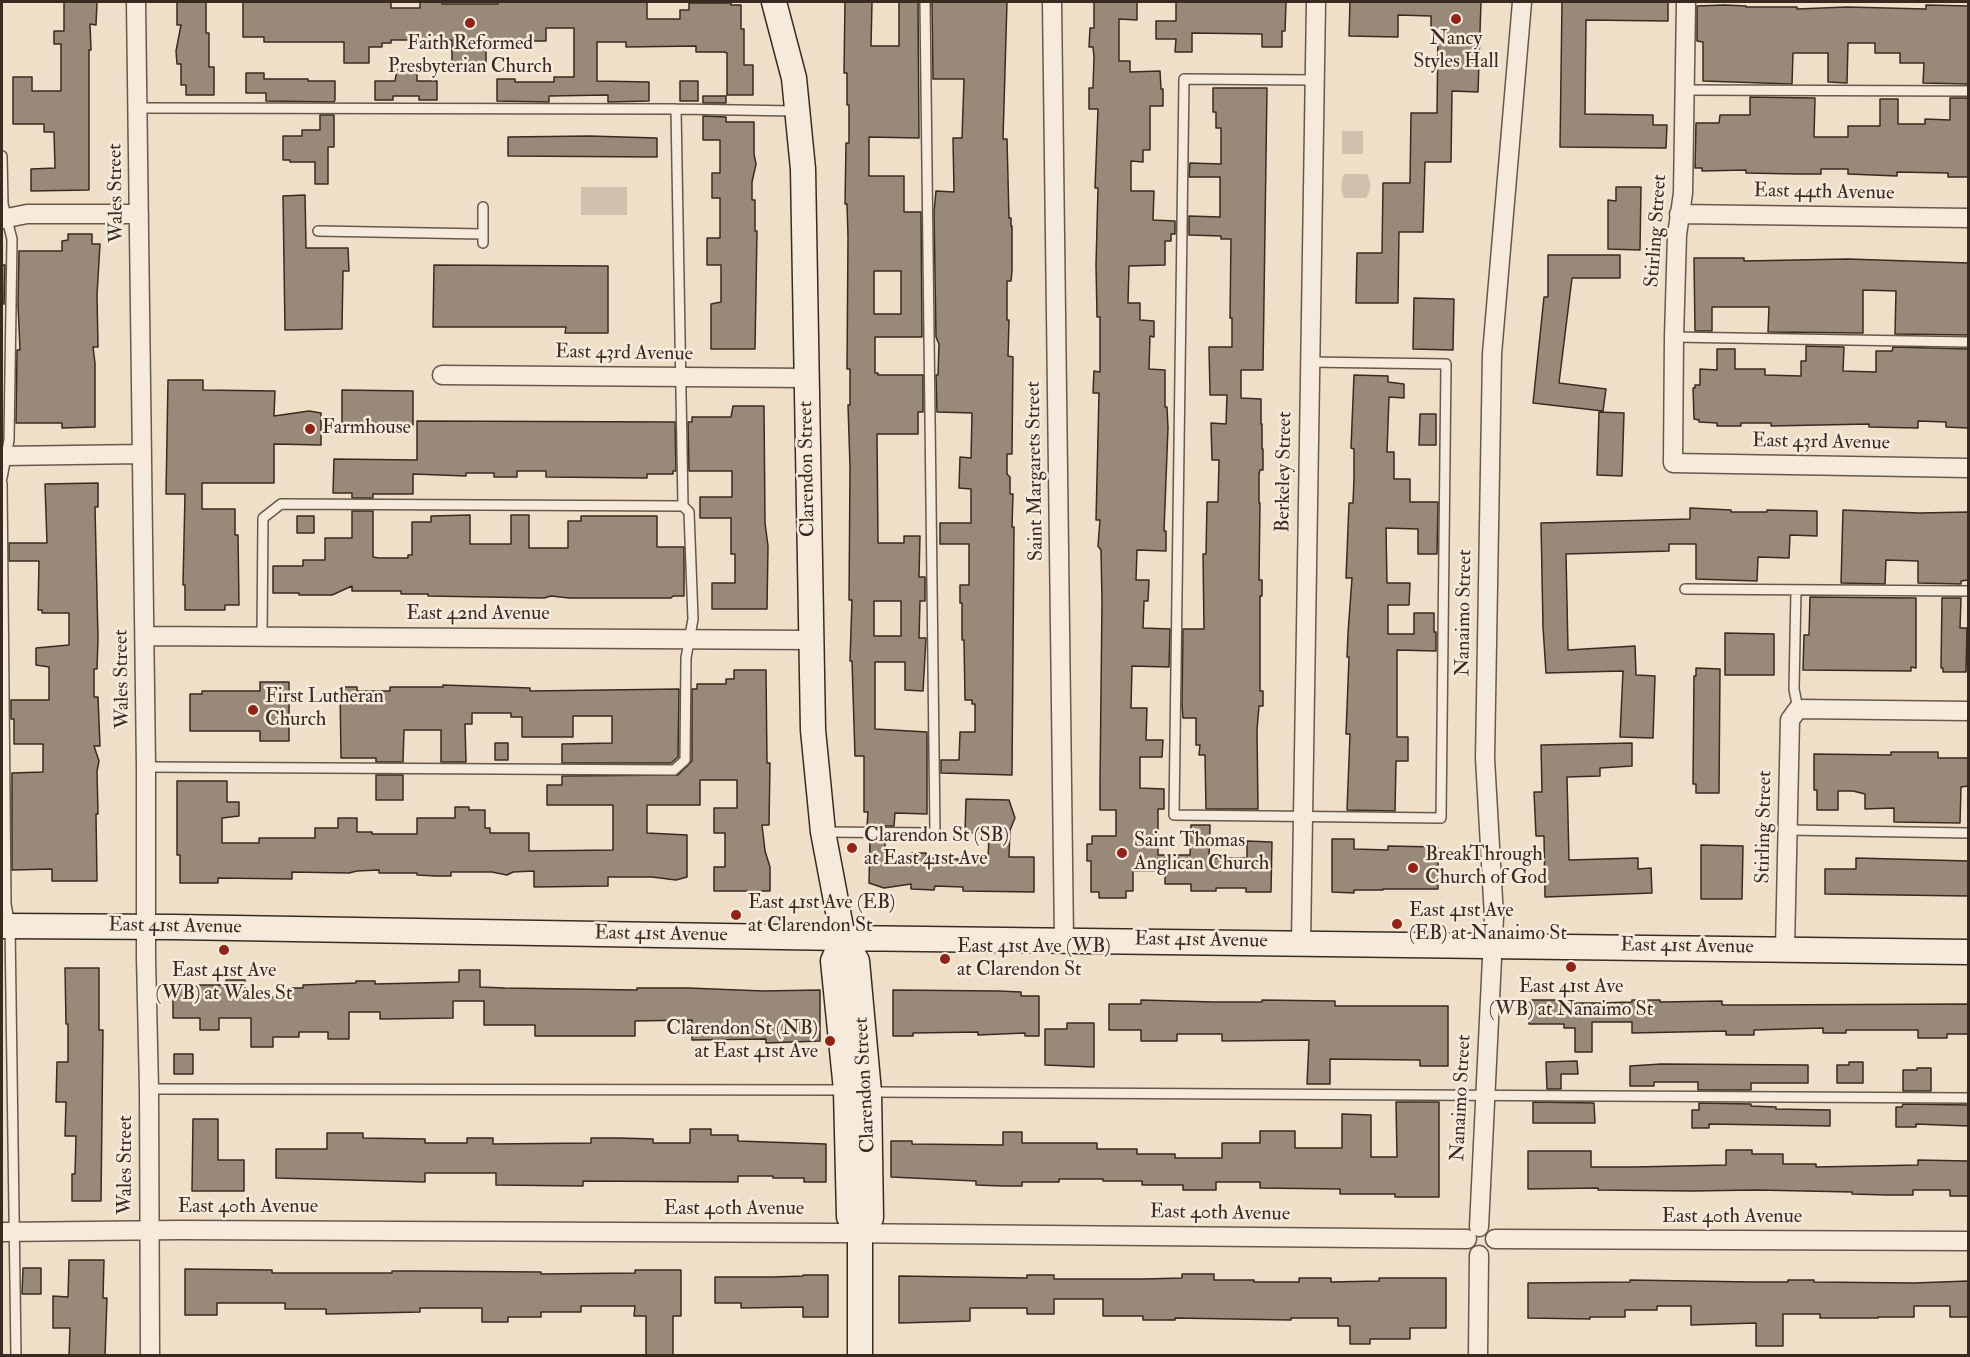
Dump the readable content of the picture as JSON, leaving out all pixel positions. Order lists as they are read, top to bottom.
{
  "streets": {
    "main road": ["Clarendon Street", "East 41st Avenue"],
    "street": [
      "Wales Street",
      "East 44th Avenue",
      "Stirling Street",
      "East 43rd Avenue",
      "Saint Margarets Street",
      "Berkeley Street",
      "Nanaimo Street",
      "East 42nd Avenue",
      "East 40th Avenue"
    ]
  },
  "crossings": [
    ["Wales Street", "East 42nd Avenue"],
    ["Wales Street", "East 41st Avenue"],
    ["Wales Street", "East 40th Avenue"],
    ["East 44th Avenue", "Stirling Street"],
    ["Stirling Street", "East 43rd Avenue"],
    ["Stirling Street", "East 41st Avenue"],
    ["East 43rd Avenue", "Clarendon Street"],
    ["Clarendon Street", "East 42nd Avenue"],
    ["Clarendon Street", "East 41st Avenue"],
    ["Clarendon Street", "East 40th Avenue"],
    ["Saint Margarets Street", "East 41st Avenue"],
    ["Berkeley Street", "East 41st Avenue"],
    ["Nanaimo Street", "East 41st Avenue"],
    ["Nanaimo Street", "East 40th Avenue"]
  ],
  "places": [
    "Nancy Styles Hall",
    "Faith Reformed Presbyterian Church",
    "Farmhouse",
    "First Lutheran Church",
    "Clarendon St (SB) at East 41st Ave",
    "Saint Thomas Anglican Church",
    "BreakThrough Church of God",
    "East 41st Ave (EB) at Clarendon St",
    "East 41st Ave (EB) at Nanaimo St",
    "East 41st Ave (WB) at Wales St",
    "East 41st Ave (WB) at Clarendon St",
    "East 41st Ave (WB) at Nanaimo St",
    "Clarendon St (NB) at East 41st Ave"
  ]
}
